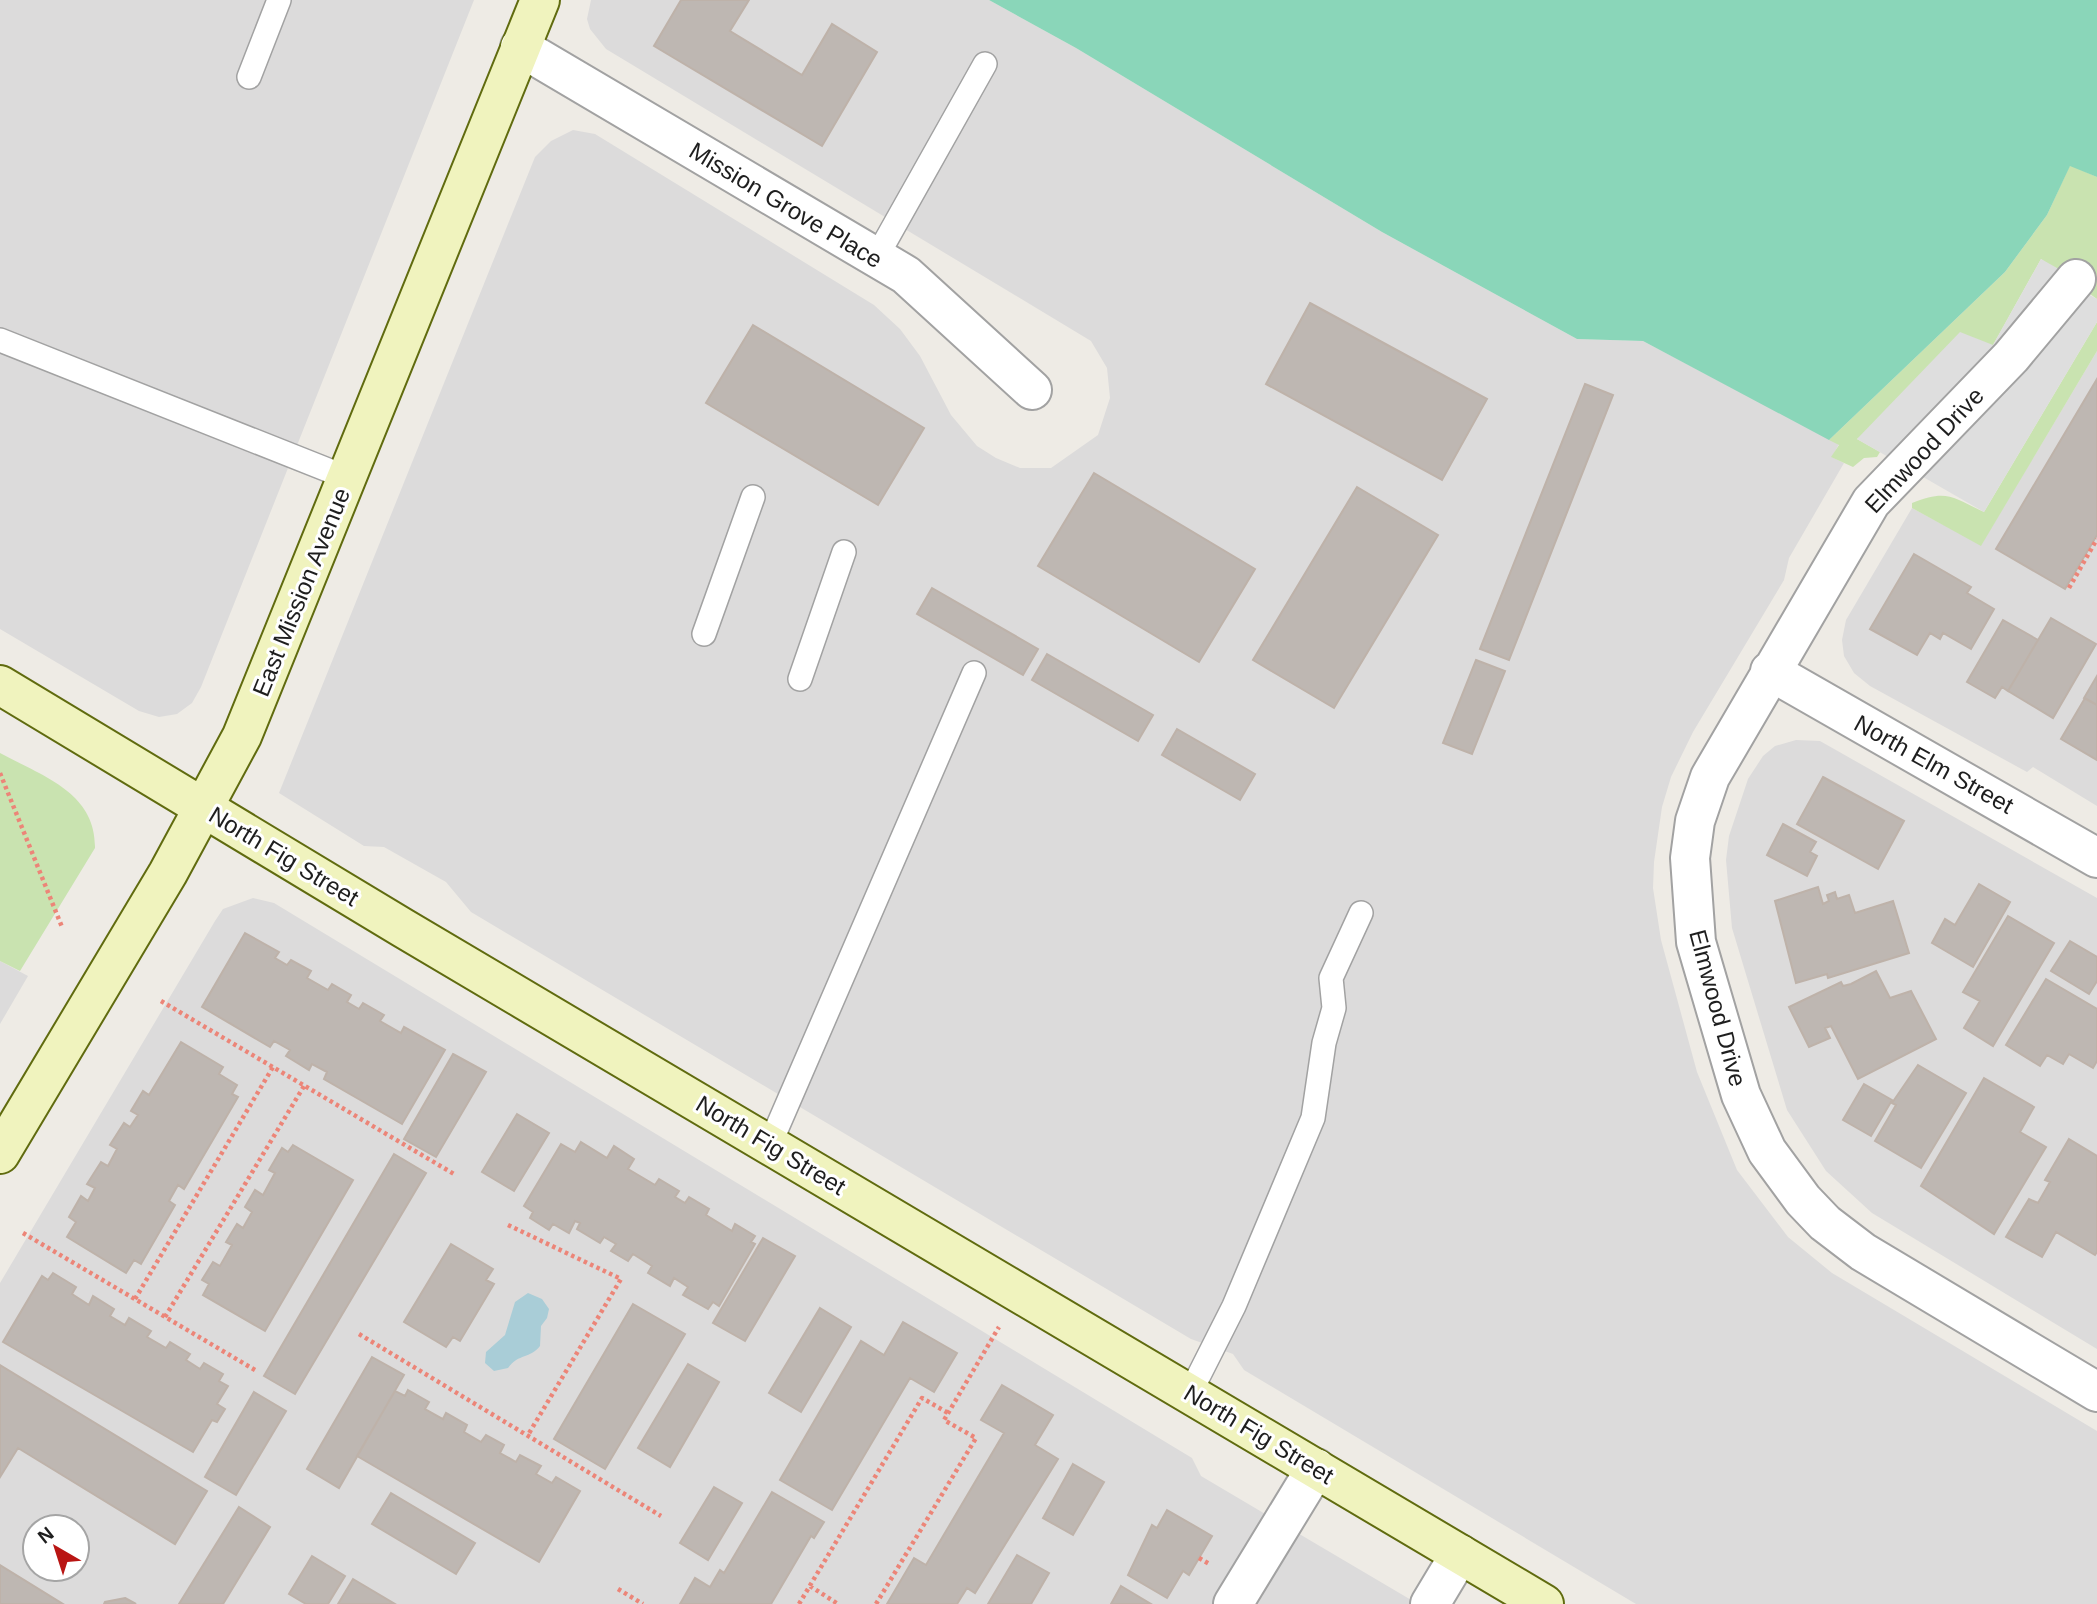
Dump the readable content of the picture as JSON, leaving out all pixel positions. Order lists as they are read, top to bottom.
{
  "streets": {
    "street": [
      "Mission Grove Place",
      "Elmwood Drive",
      "East Mission Avenue",
      "North Elm Street",
      "North Fig Street"
    ]
  },
  "crossings": [
    ["Mission Grove Place", "East Mission Avenue"],
    ["Elmwood Drive", "North Elm Street"],
    ["East Mission Avenue", "North Fig Street"]
  ],
  "north": "top left"
}
